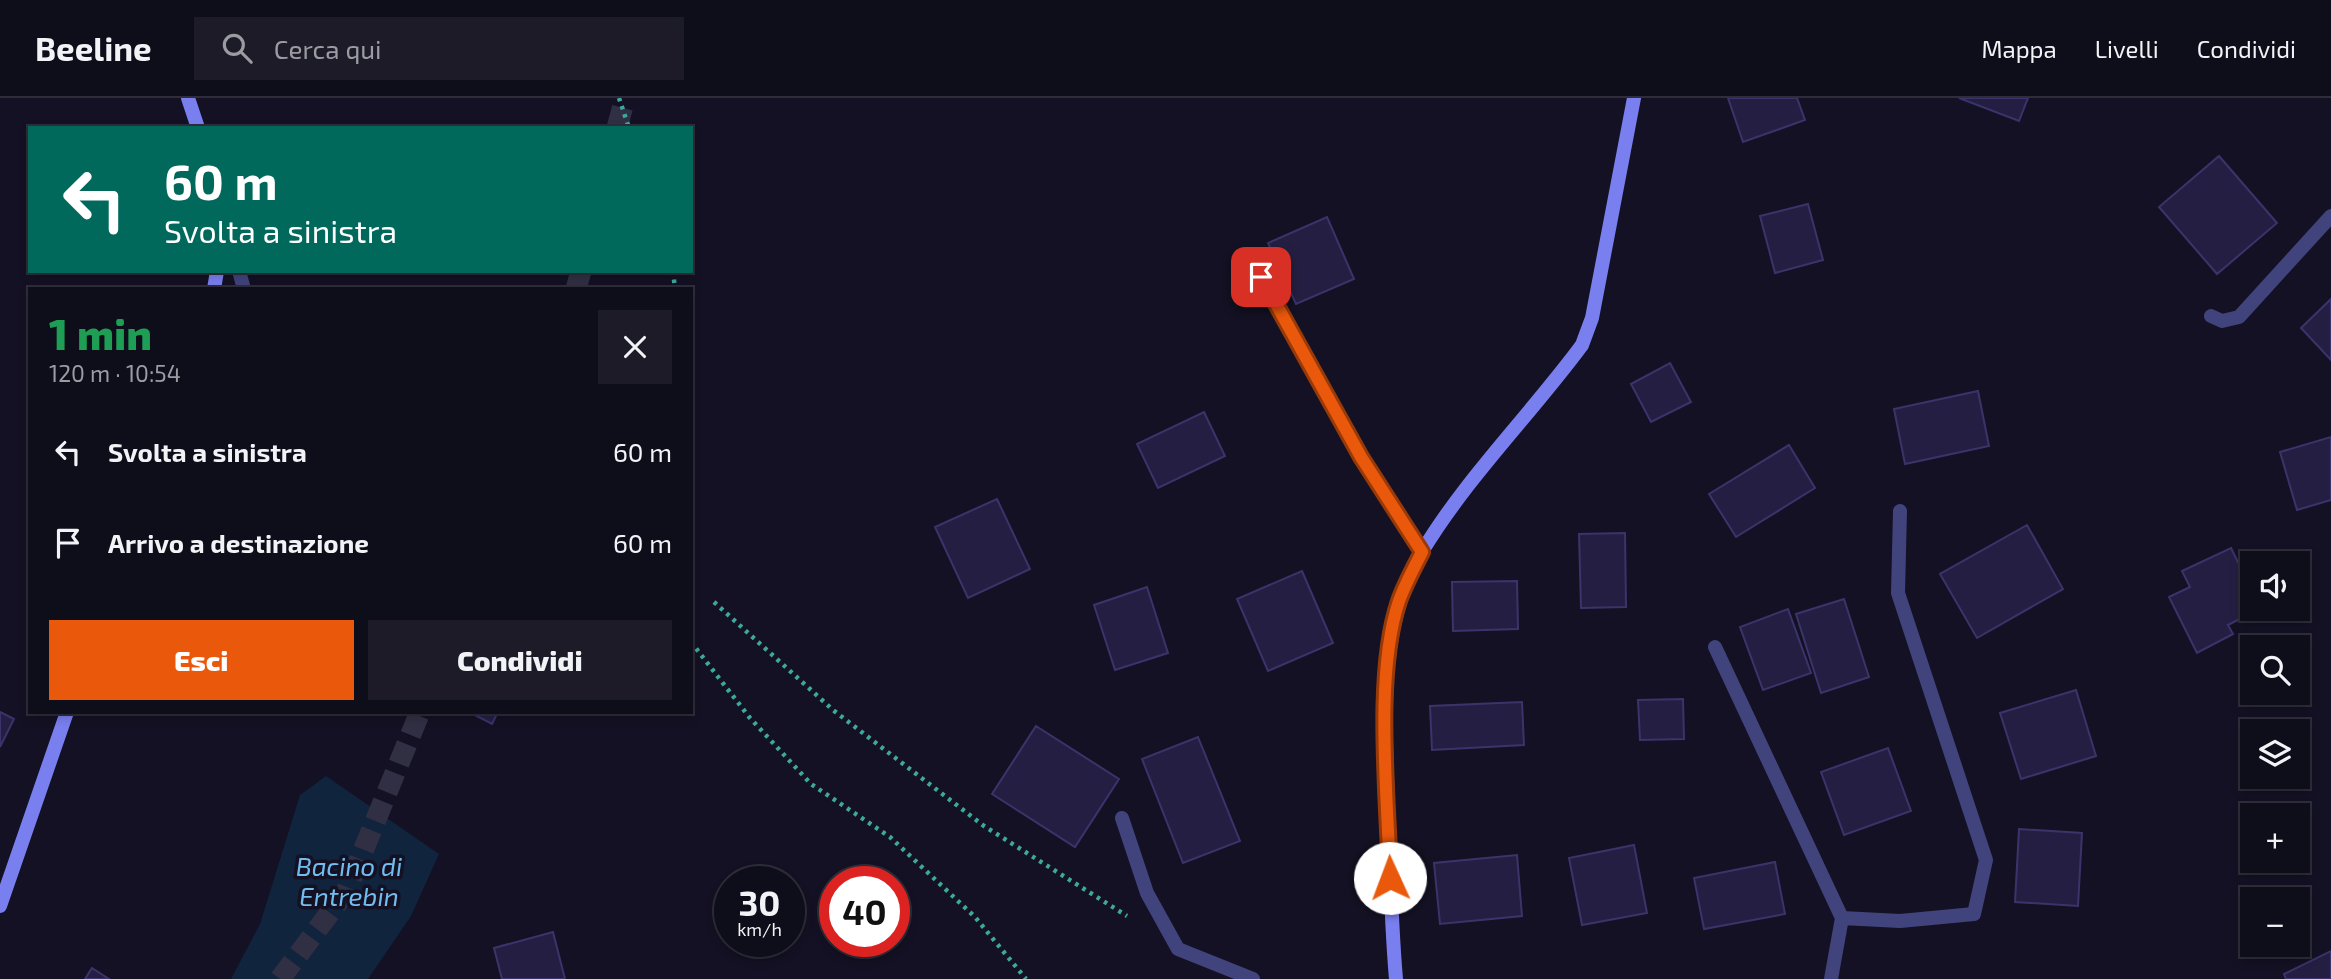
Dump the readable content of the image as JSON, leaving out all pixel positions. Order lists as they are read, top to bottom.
{
  "water": ["Bacino di Entrebin"],
  "page": {
    "header": "Beeline",
    "search": "Cerca qui",
    "nav": ["Mappa", "Livelli", "Condividi"],
    "turn": ["60 m", "Svolta a sinistra"],
    "heading": ["1 min", "120 m · 10:54"],
    "list": [
      {
        "name": "Svolta a sinistra",
        "value": "60 m"
      },
      {
        "name": "Arrivo a destinazione",
        "value": "60 m"
      }
    ],
    "map_buttons": ["+", "−"],
    "buttons": ["Esci", "Condividi"],
    "speed": "30 km/h",
    "limit": "40"
  }
}
